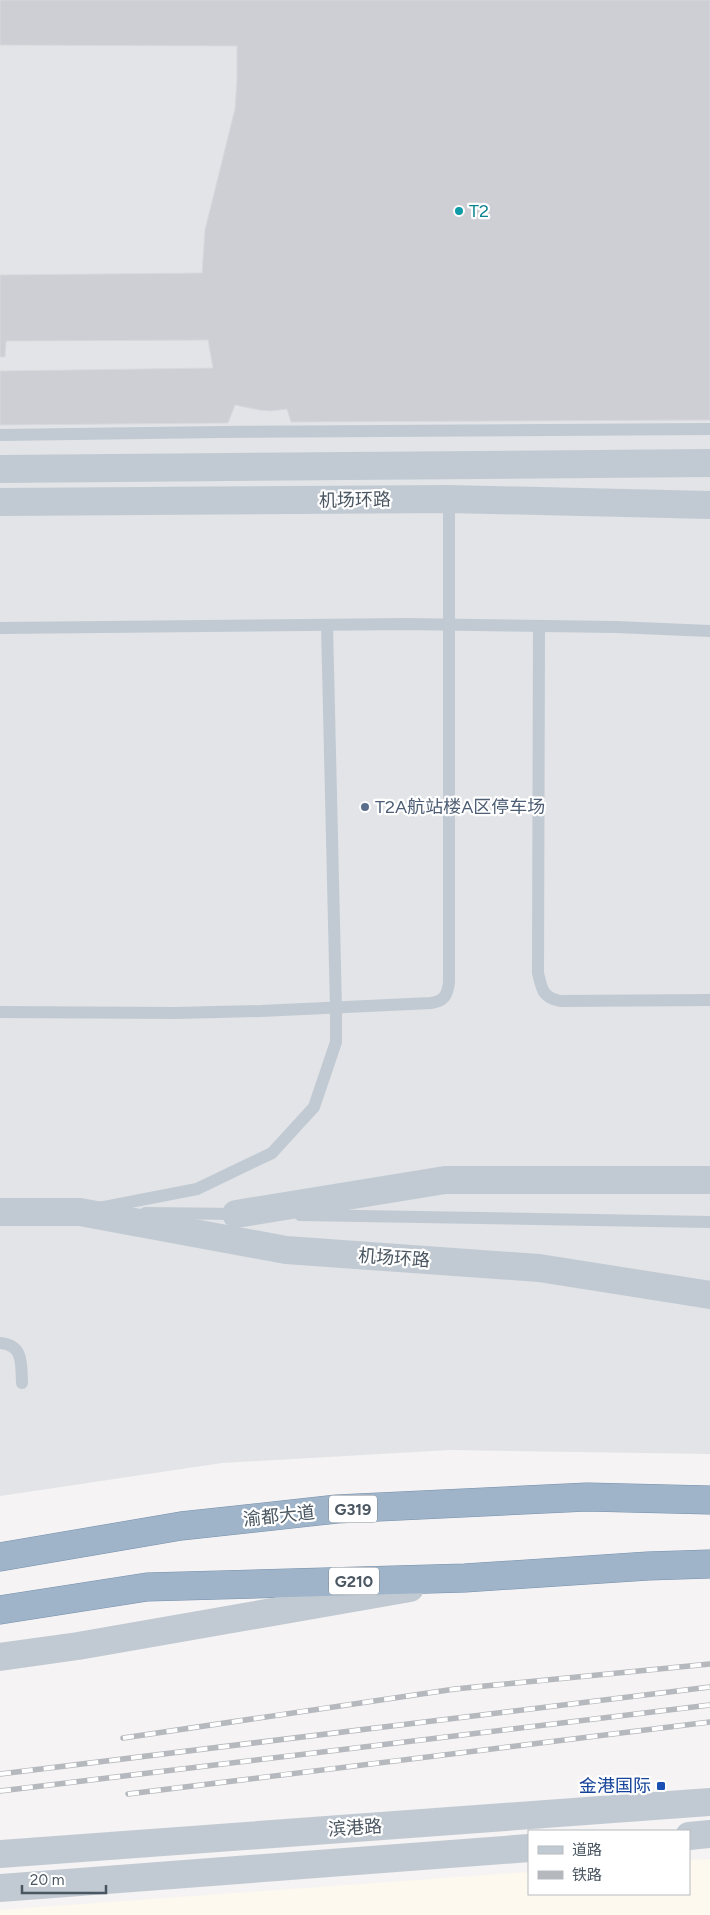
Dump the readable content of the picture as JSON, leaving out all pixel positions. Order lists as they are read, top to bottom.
{
  "streets": {
    "highway": ["G319", "渝都大道", "G210"],
    "street": ["机场环路", "滨港路"]
  },
  "places": {
    "other": ["T2", "T2A航站楼A区停车场"],
    "transit": ["金港国际"]
  },
  "legend": ["道路", "铁路"],
  "scale_bar": "20 m"
}
